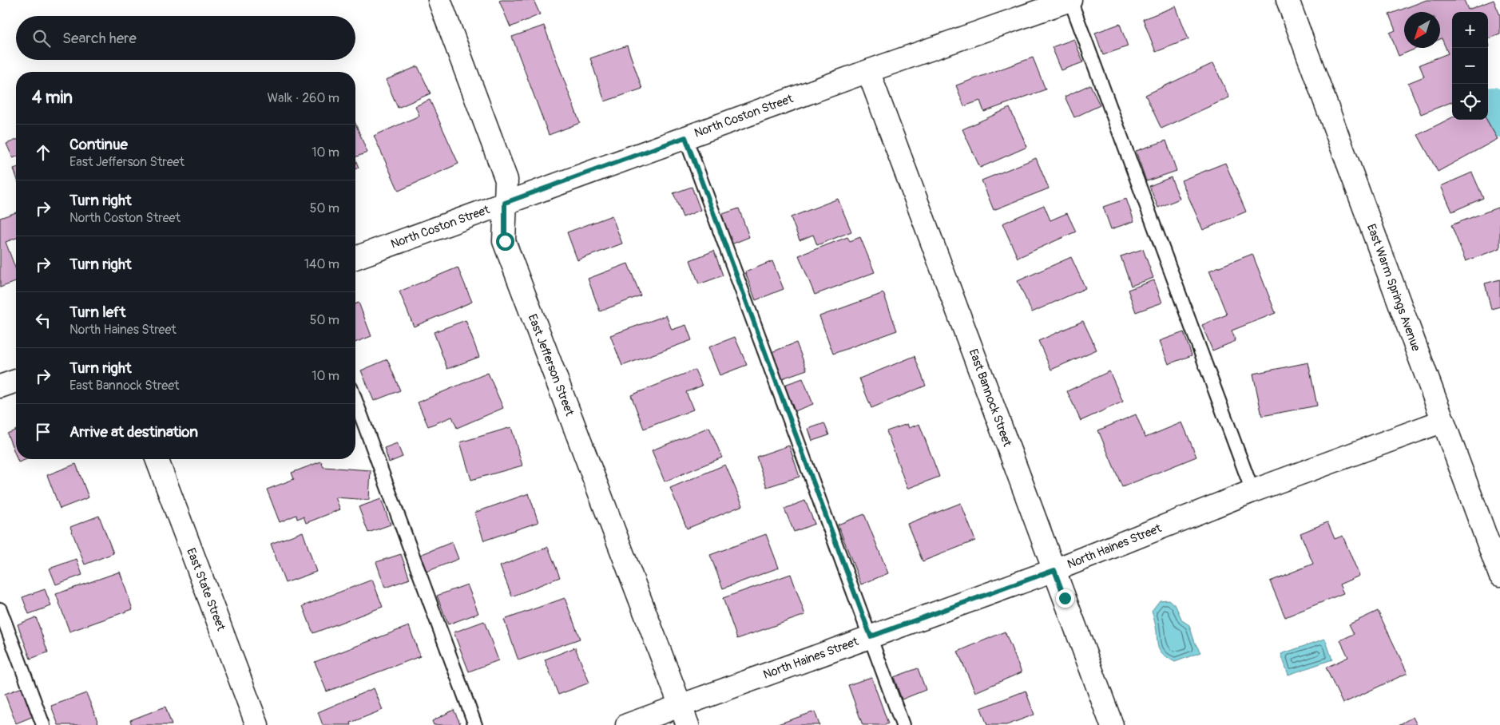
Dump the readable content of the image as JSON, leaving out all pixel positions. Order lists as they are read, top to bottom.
{
  "streets": {
    "street": [
      "North Coston Street",
      "East Warm Springs Avenue",
      "East Jefferson Street",
      "East Bannock Street",
      "North Haines Street",
      "East State Street"
    ]
  },
  "crossings": [
    ["North Coston Street", "East Jefferson Street"],
    ["North Coston Street", "East Bannock Street"],
    ["East Warm Springs Avenue", "North Haines Street"],
    ["East Jefferson Street", "North Haines Street"],
    ["East Bannock Street", "North Haines Street"]
  ],
  "north": "bottom left",
  "page": {
    "map_buttons": ["+", "−"],
    "search": "Search here",
    "heading": ["4 min", "Walk · 260 m"],
    "list": [
      ["Continue", "East Jefferson Street", "10 m"],
      ["Turn right", "North Coston Street", "50 m"],
      ["Turn right", "140 m"],
      ["Turn left", "North Haines Street", "50 m"],
      ["Turn right", "East Bannock Street", "10 m"],
      "Arrive at destination"
    ]
  }
}
